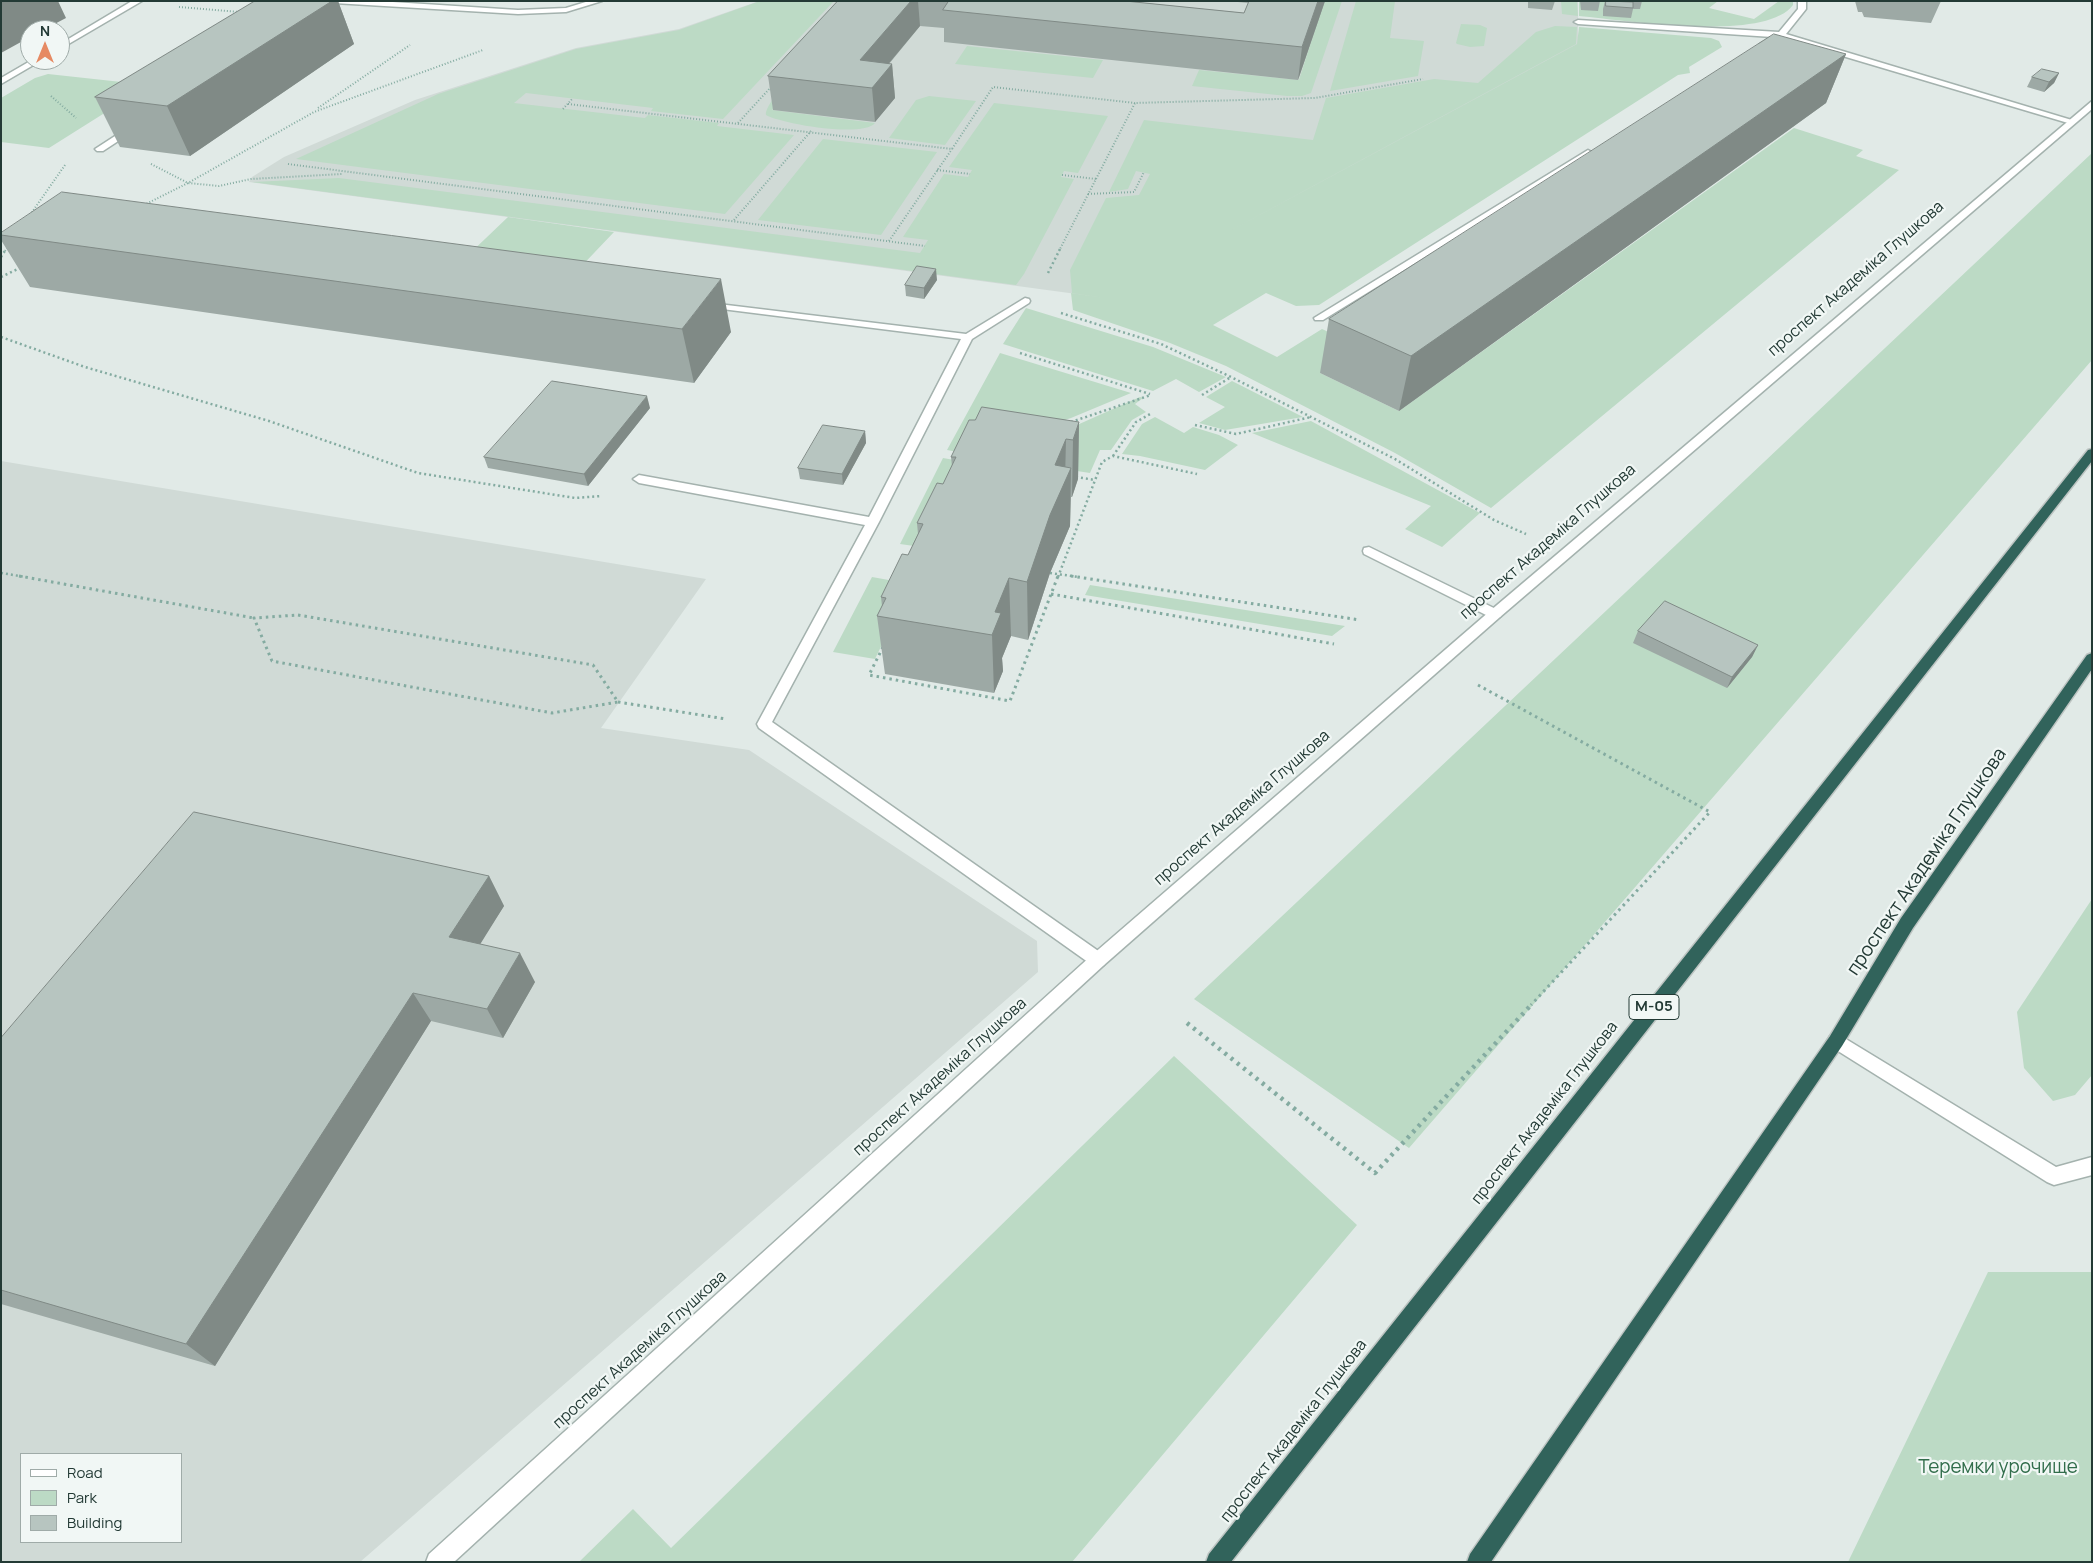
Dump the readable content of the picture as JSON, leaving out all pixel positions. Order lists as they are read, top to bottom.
{
  "streets": {
    "highway": ["проспект Академіка Глушкова", "М-05"]
  },
  "parks": ["Теремки урочище"],
  "legend": ["Road", "Park", "Building"],
  "north": "top"
}
